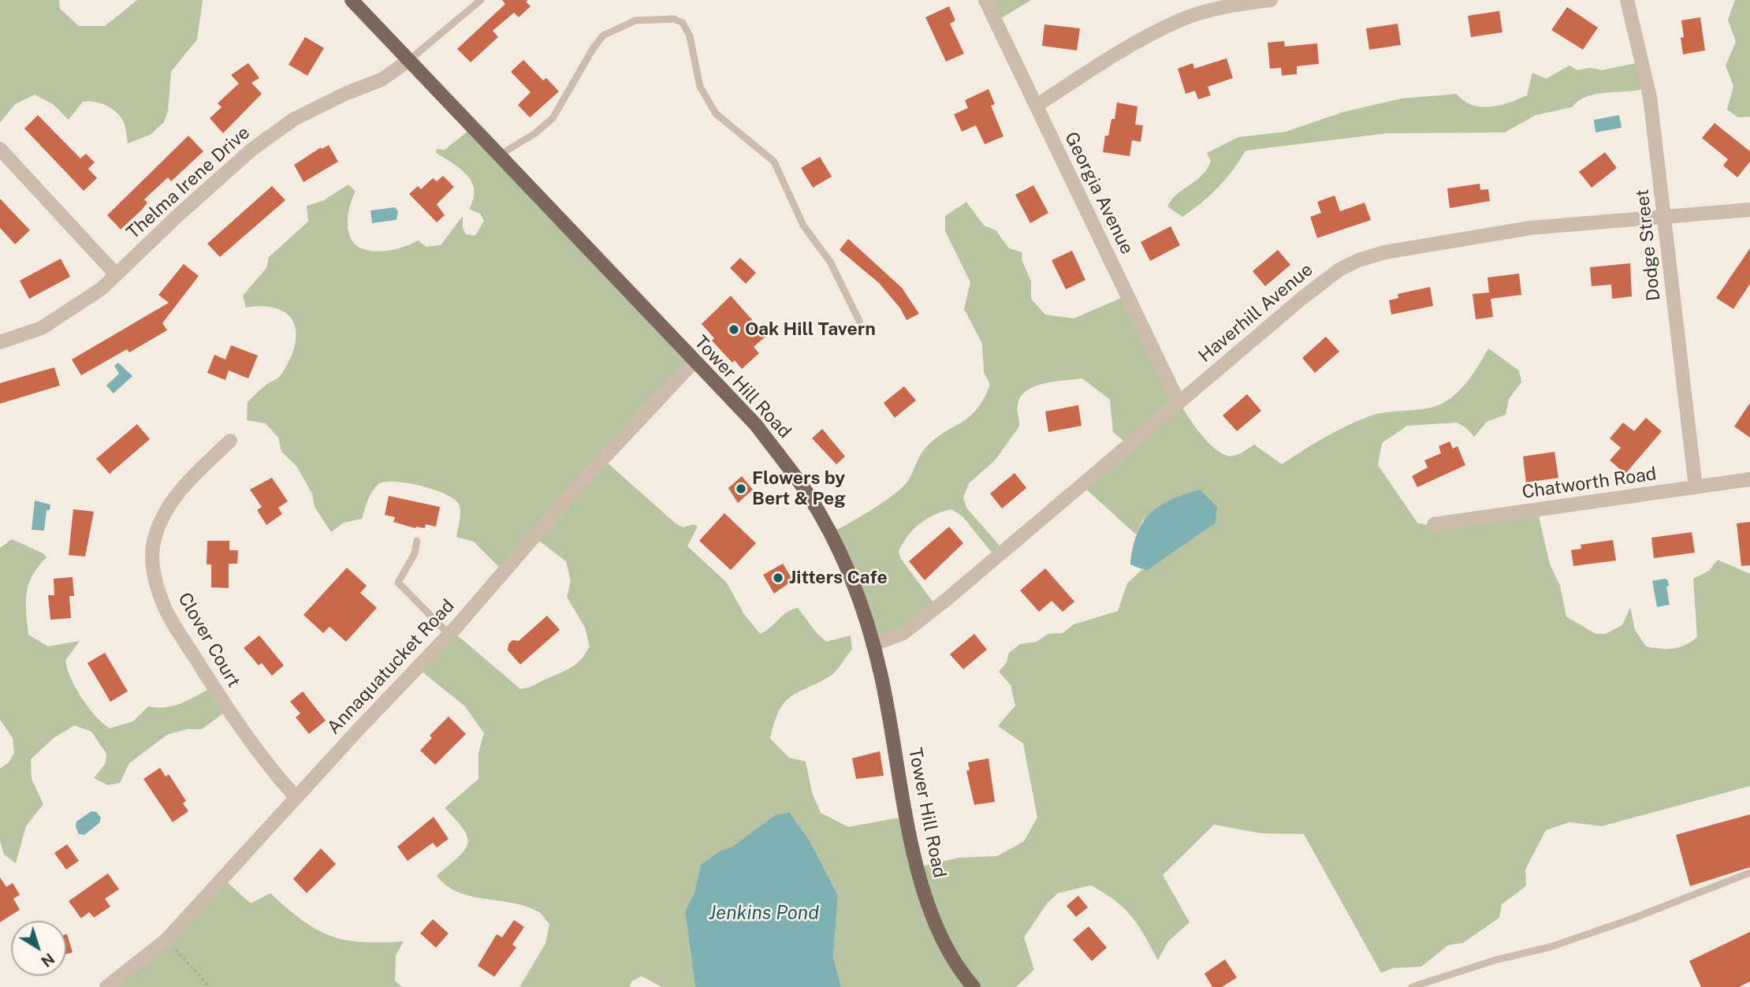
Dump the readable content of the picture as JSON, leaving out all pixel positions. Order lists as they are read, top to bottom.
{
  "streets": {
    "main road": ["Tower Hill Road"],
    "street": [
      "Thelma Irene Drive",
      "Georgia Avenue",
      "Dodge Street",
      "Haverhill Avenue",
      "Chatworth Road",
      "Clover Court",
      "Annaquatucket Road"
    ]
  },
  "crossings": [
    ["Thelma Irene Drive", "Tower Hill Road"],
    ["Georgia Avenue", "Haverhill Avenue"],
    ["Dodge Street", "Haverhill Avenue"],
    ["Dodge Street", "Chatworth Road"],
    ["Haverhill Avenue", "Tower Hill Road"],
    ["Tower Hill Road", "Annaquatucket Road"],
    ["Clover Court", "Annaquatucket Road"]
  ],
  "water": ["Jenkins Pond"],
  "places": ["Oak Hill Tavern", "Flowers by Bert & Peg", "Jitters Cafe"],
  "north": "bottom right"
}
